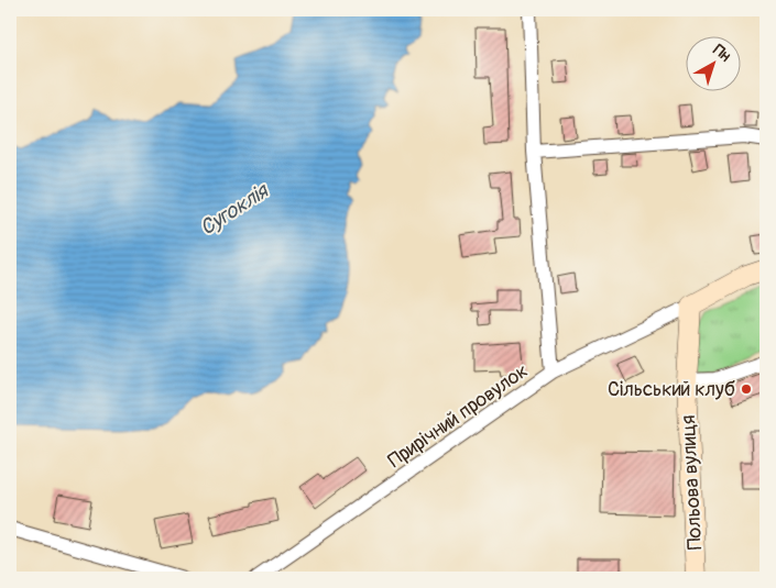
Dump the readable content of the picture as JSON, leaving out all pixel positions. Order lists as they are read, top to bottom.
{
  "streets": {
    "street": ["Прирічний провулок", "Польова вулиця"]
  },
  "water": ["Сугоклія"],
  "places": ["Сільський клуб"],
  "north": "top right"
}
